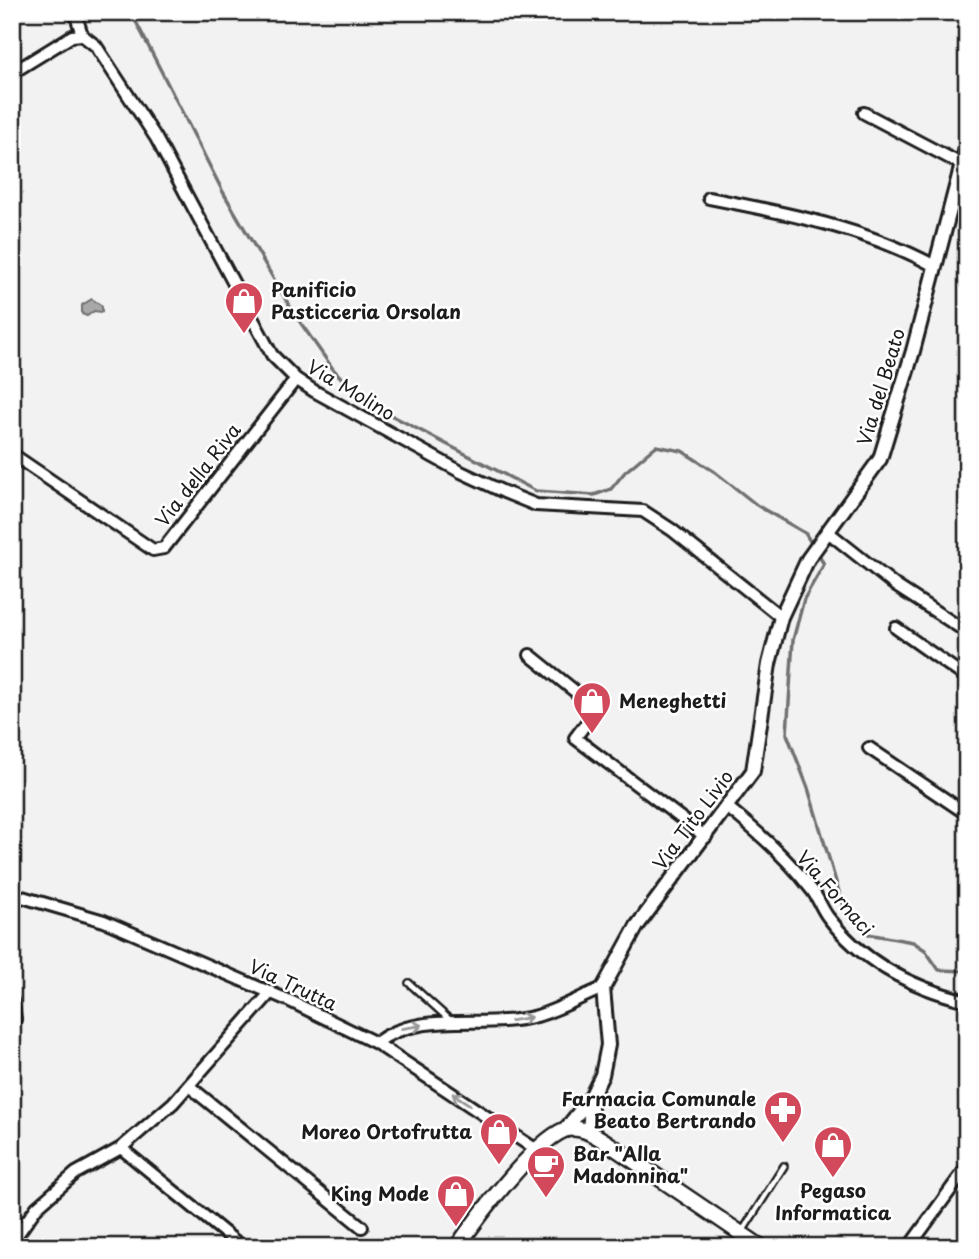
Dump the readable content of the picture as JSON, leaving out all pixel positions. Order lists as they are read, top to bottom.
{
  "streets": {
    "street": [
      "Via del Beato",
      "Via Molino",
      "Via della Riva",
      "Via Tito Livio",
      "Via Fornaci",
      "Via Trutta"
    ]
  },
  "crossings": [
    ["Via del Beato", "Via Molino"],
    ["Via del Beato", "Via Tito Livio"],
    ["Via Molino", "Via della Riva"],
    ["Via Molino", "Via Tito Livio"],
    ["Via Tito Livio", "Via Fornaci"]
  ],
  "places": {
    "shop": [
      "Panificio Pasticceria Orsolan",
      "Meneghetti",
      "Moreo Ortofrutta",
      "Pegaso Informatica",
      "King Mode"
    ],
    "pharmacy": ["Farmacia Comunale Beato Bertrando"],
    "cafe": ["Bar \"Alla Madonnina\""]
  }
}
